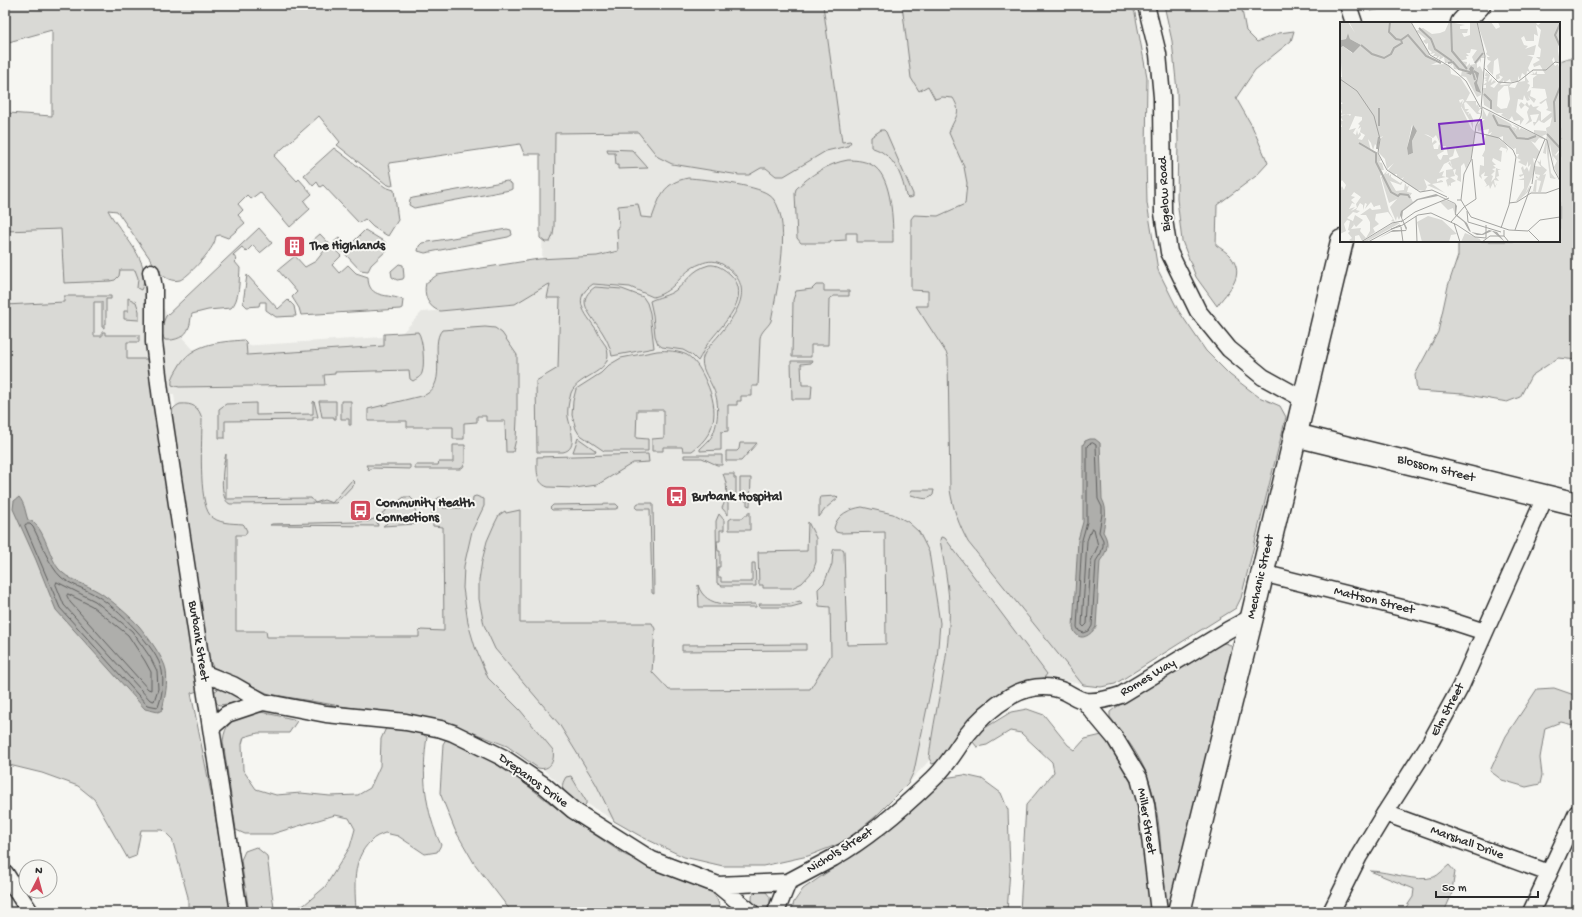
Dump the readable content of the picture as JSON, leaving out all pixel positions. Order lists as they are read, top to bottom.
{
  "streets": {
    "main road": ["Blossom Street", "Mechanic Street"],
    "street": [
      "Bigelow Road",
      "Mattson Street",
      "Burbank Street",
      "Romes Way",
      "Elm Street",
      "Drepanos Drive",
      "Miller Street",
      "Marshall Drive",
      "Nichols Street"
    ]
  },
  "crossings": [
    ["Bigelow Road", "Mechanic Street"],
    ["Blossom Street", "Mechanic Street"],
    ["Blossom Street", "Elm Street"],
    ["Mechanic Street", "Mattson Street"],
    ["Mechanic Street", "Romes Way"],
    ["Mattson Street", "Elm Street"],
    ["Burbank Street", "Drepanos Drive"],
    ["Romes Way", "Miller Street"],
    ["Romes Way", "Nichols Street"],
    ["Elm Street", "Marshall Drive"],
    ["Drepanos Drive", "Nichols Street"]
  ],
  "places": {
    "building": ["The Highlands"],
    "bus stop": ["Burbank Hospital", "Community Health Connections"]
  },
  "scale_bar": "50 m",
  "north": "top"
}
